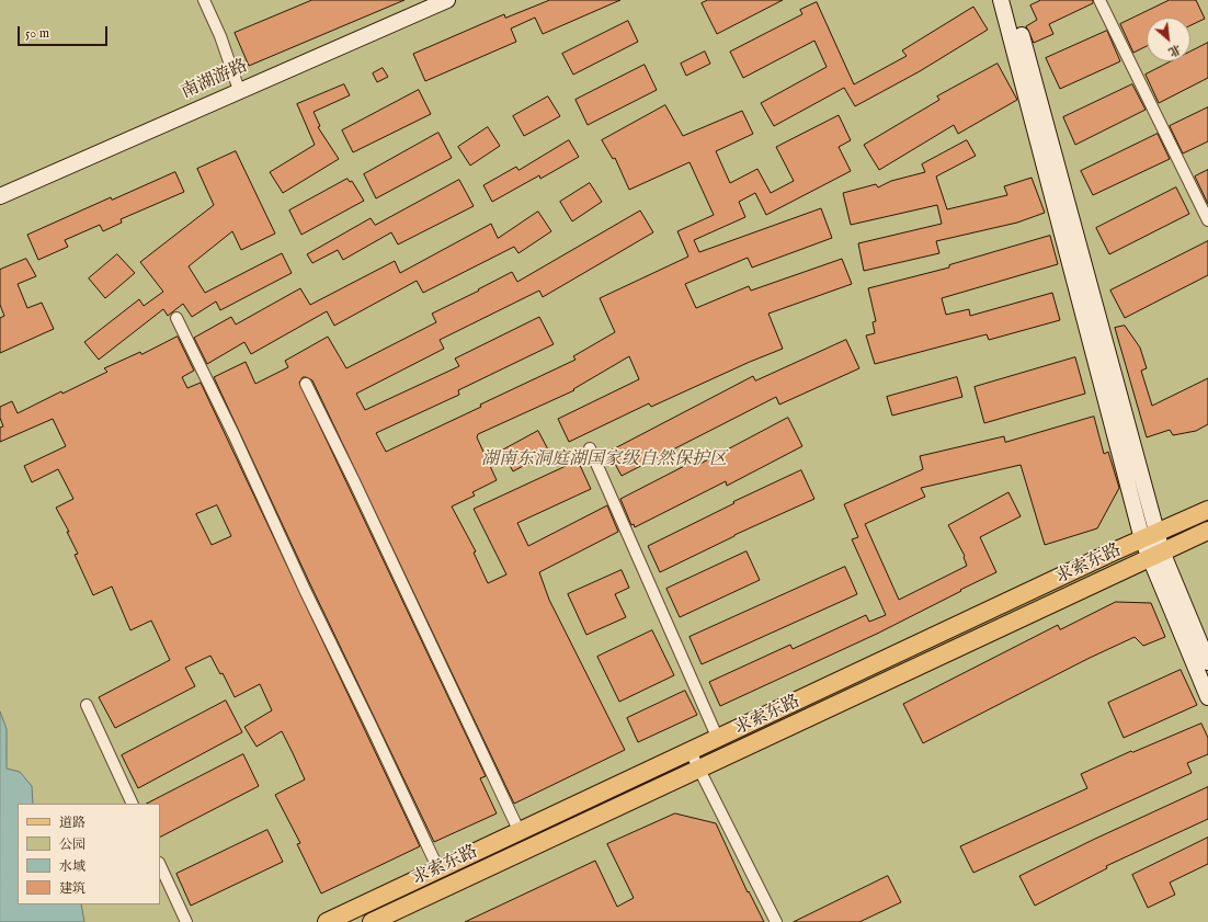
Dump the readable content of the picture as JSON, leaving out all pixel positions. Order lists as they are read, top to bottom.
{
  "streets": {
    "main road": ["南湖游路", "求索东路"]
  },
  "parks": ["湖南东洞庭湖国家级自然保护区"],
  "legend": [
    "道路",
    "公园",
    "水域",
    "建筑"
  ],
  "scale_bar": "50 m",
  "north": "bottom right"
}
